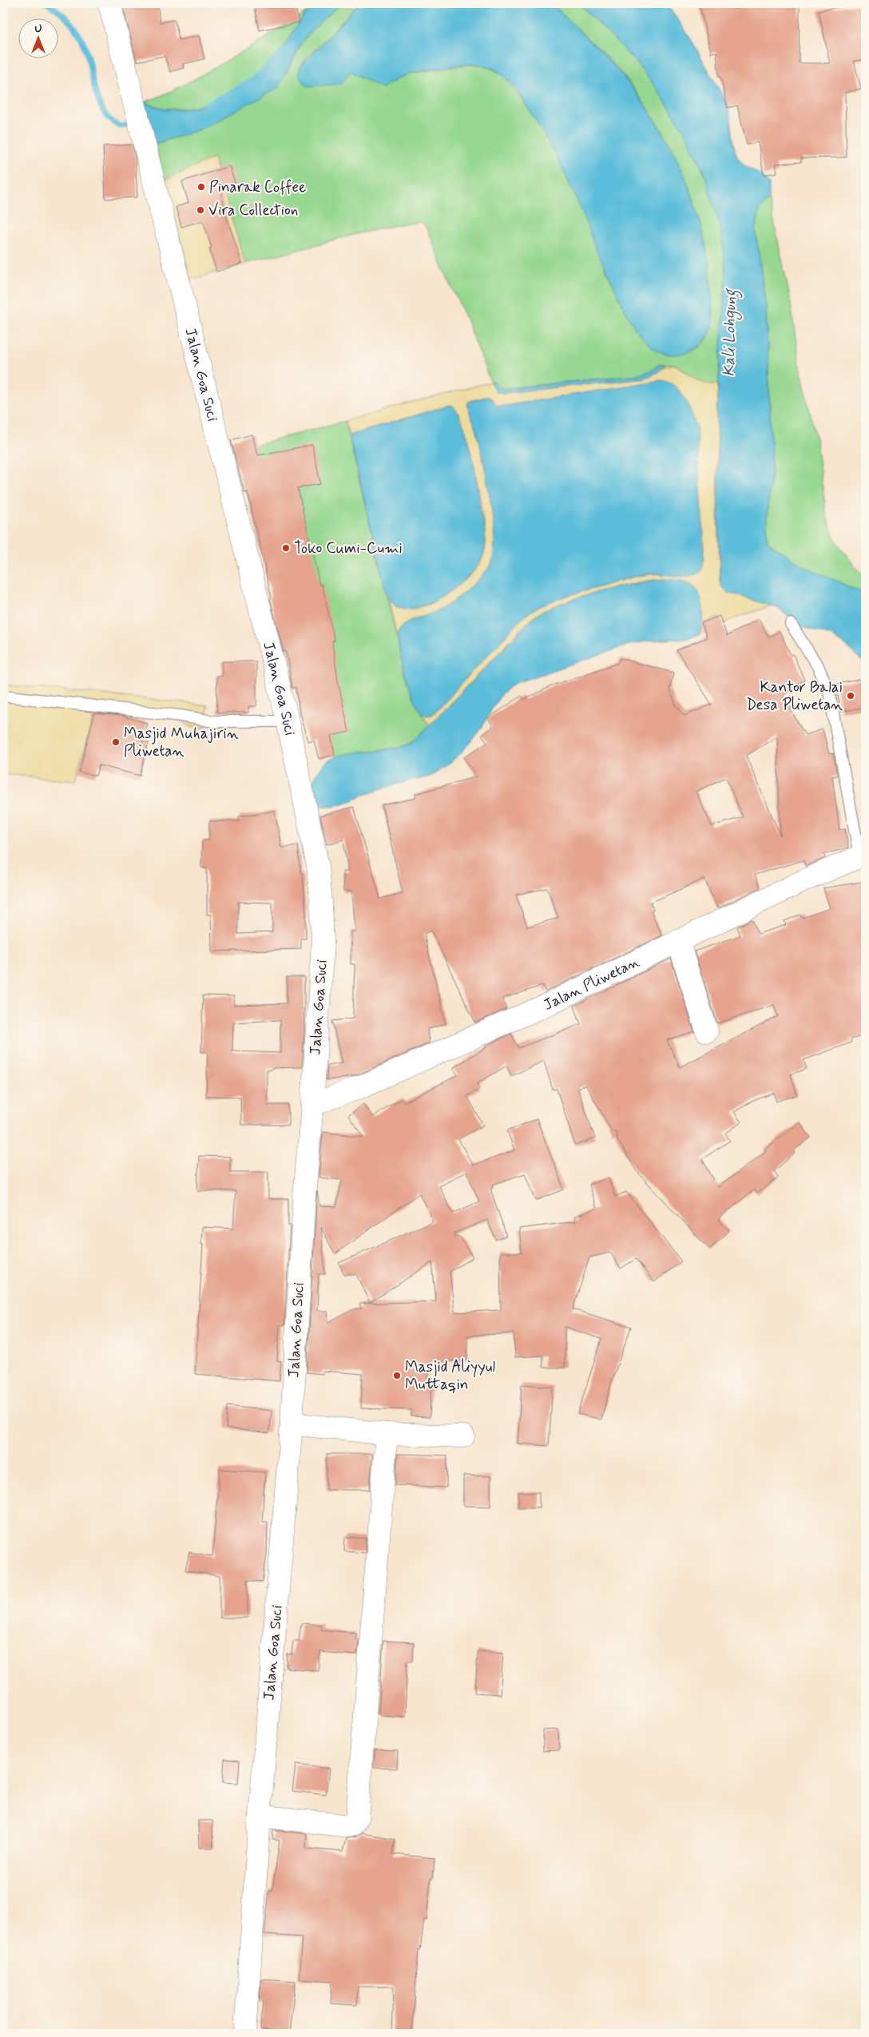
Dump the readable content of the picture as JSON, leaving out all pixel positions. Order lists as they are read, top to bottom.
{
  "streets": {
    "street": ["Jalan Goa Suci", "Jalan Pliwetan"]
  },
  "crossings": [
    ["Jalan Goa Suci", "Jalan Pliwetan"]
  ],
  "water": ["Kali Lohgung"],
  "places": [
    "Pinarak Coffee",
    "Vira Collection",
    "Toko Cumi-Cumi",
    "Kantor Balai Desa Pliwetan",
    "Masjid Muhajirin Pliwetan",
    "Masjid Aliyyul Muttaqin"
  ],
  "north": "top"
}
